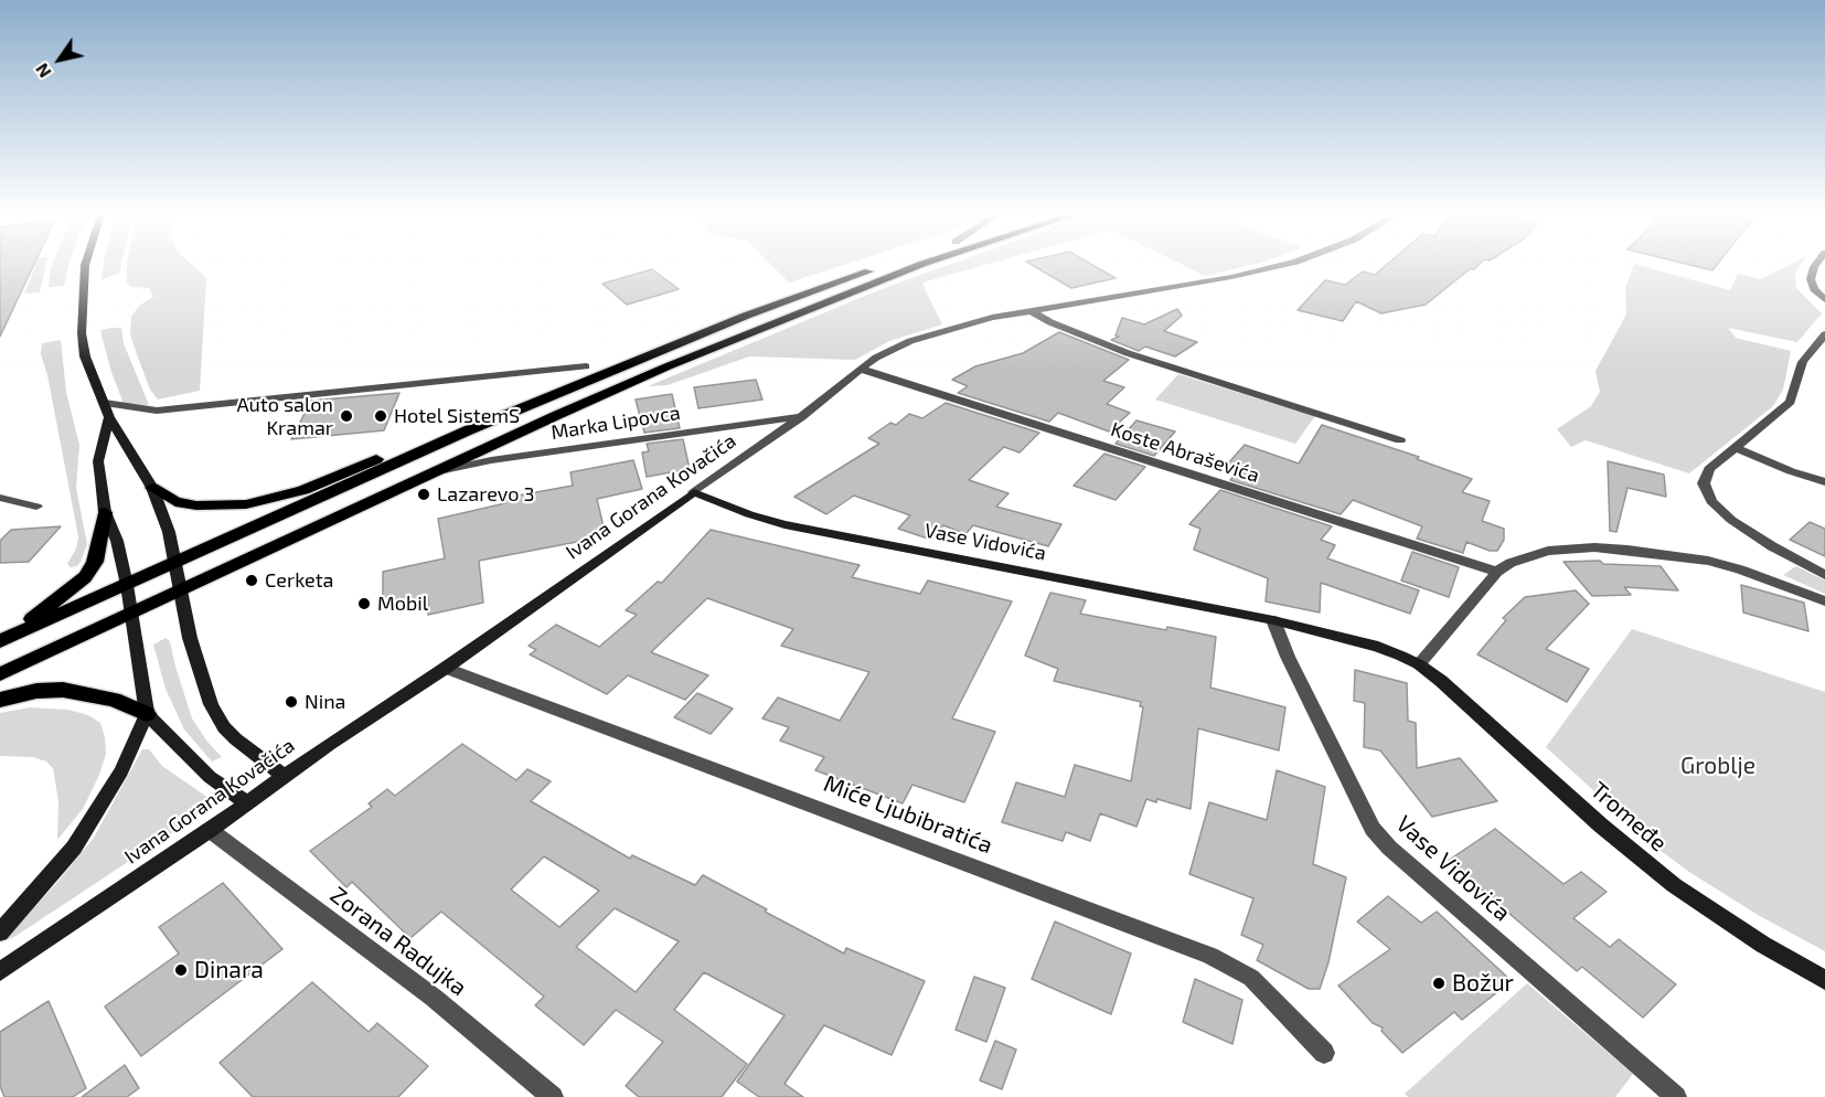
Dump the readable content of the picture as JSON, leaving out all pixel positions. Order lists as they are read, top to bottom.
{
  "streets": {
    "street": [
      "Marka Lipovca",
      "Koste Abraševića",
      "Ivana Gorana Kovačića",
      "Vase Vidovića",
      "Miće Ljubibratića",
      "Tromeđe",
      "Zorana Radujka"
    ]
  },
  "crossings": [
    ["Marka Lipovca", "Ivana Gorana Kovačića"],
    ["Koste Abraševića", "Ivana Gorana Kovačića"],
    ["Ivana Gorana Kovačića", "Vase Vidovića"],
    ["Ivana Gorana Kovačića", "Miće Ljubibratića"],
    ["Ivana Gorana Kovačića", "Zorana Radujka"],
    ["Vase Vidovića", "Tromeđe"]
  ],
  "parks": ["Groblje"],
  "places": [
    "Auto salon Kramar",
    "Hotel SistemS",
    "Lazarevo 3",
    "Cerketa",
    "Mobil",
    "Nina",
    "Dinara",
    "Božur"
  ],
  "north": "bottom left"
}
